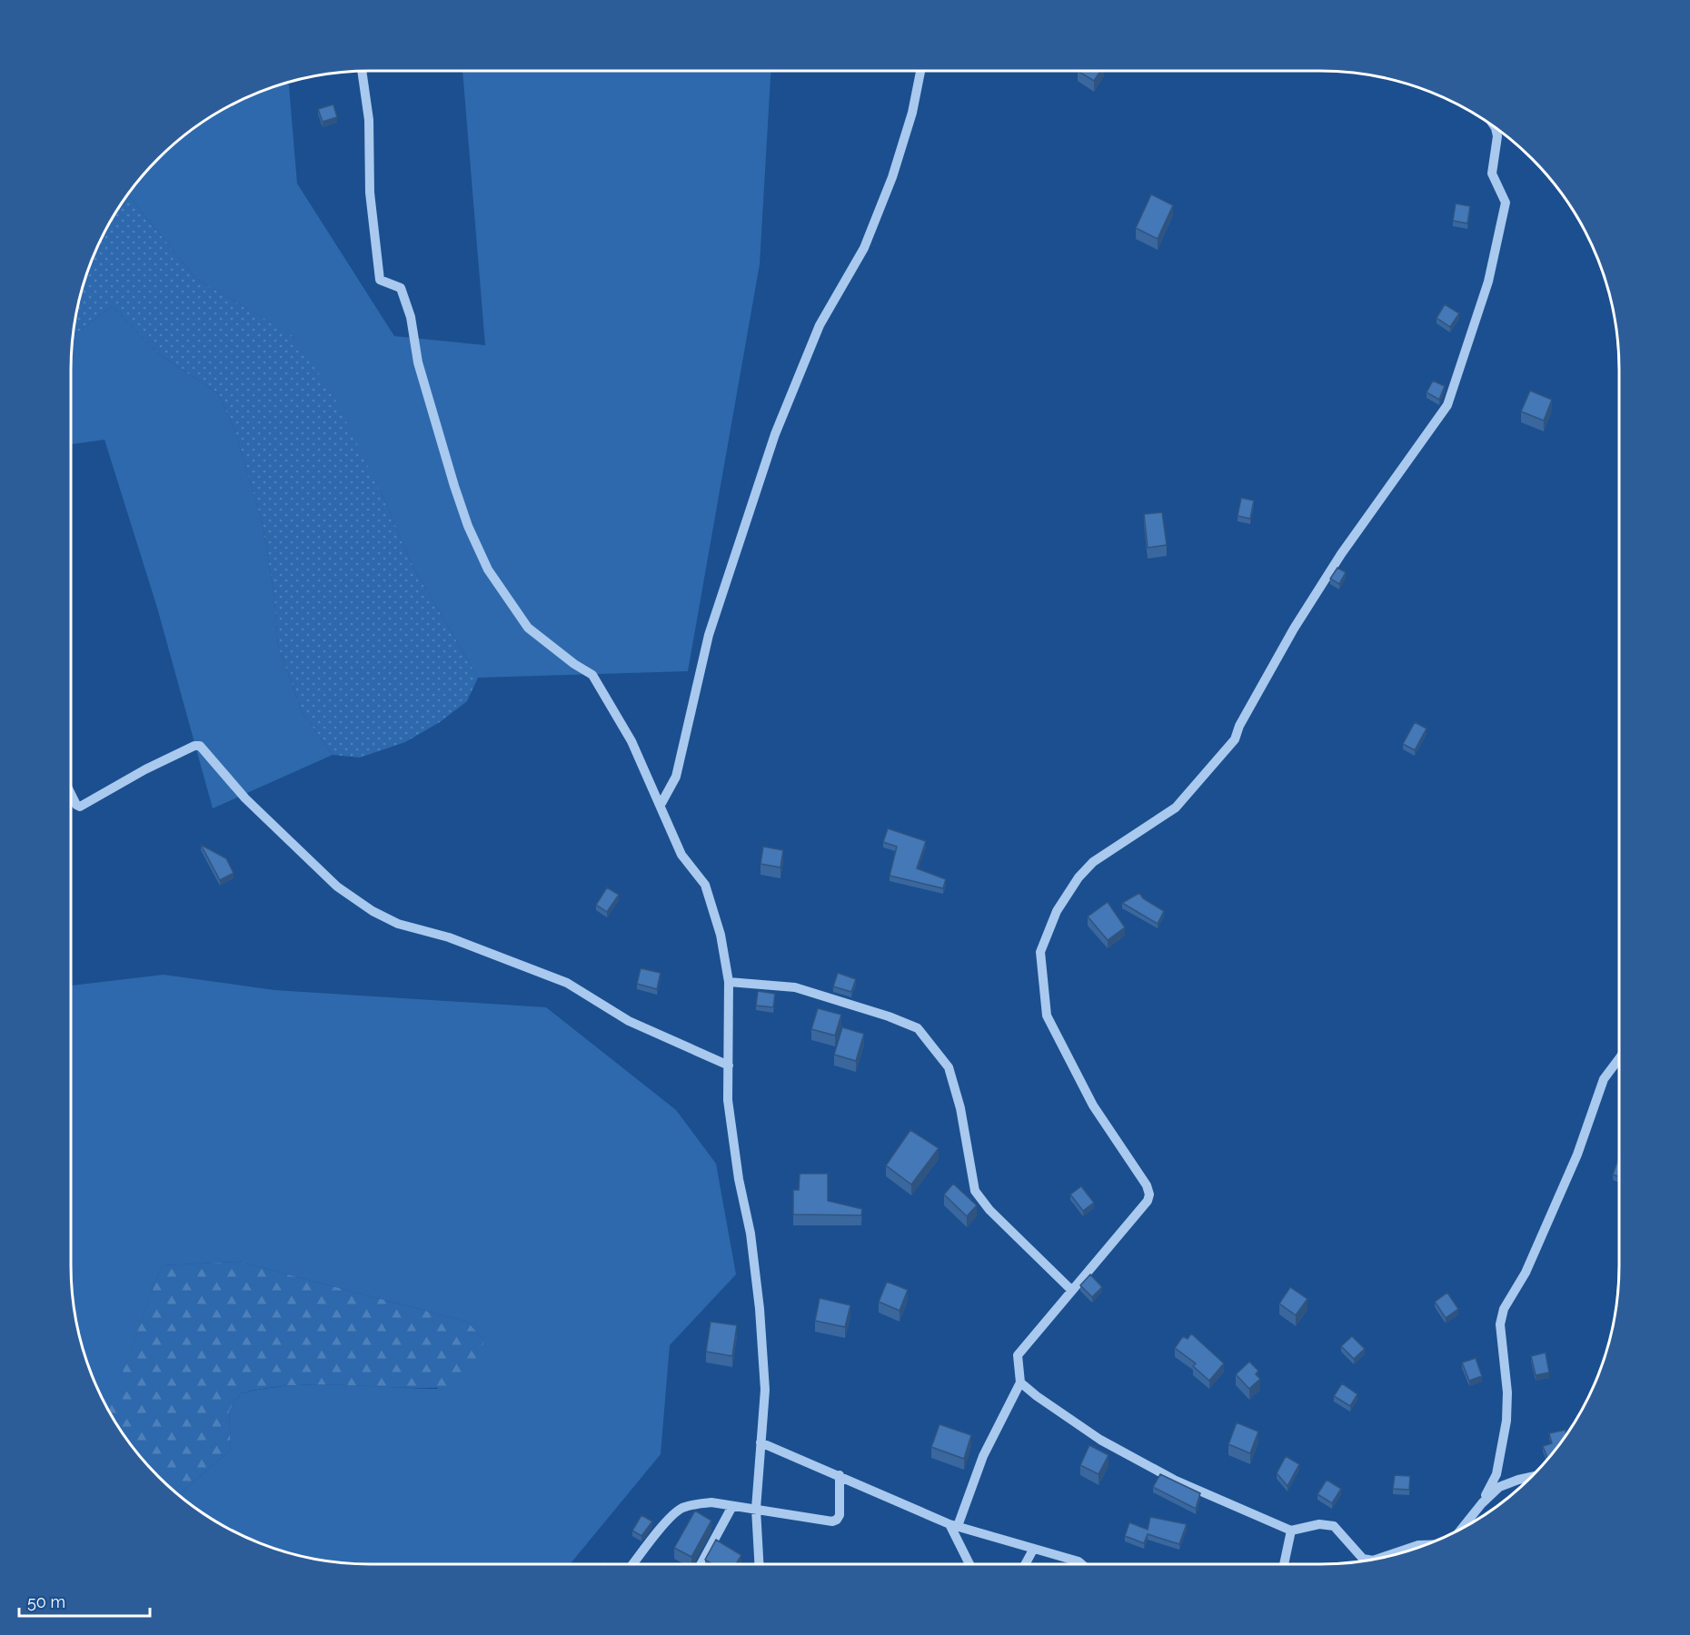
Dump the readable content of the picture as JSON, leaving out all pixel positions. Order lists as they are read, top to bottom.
{
  "scale_bar": "50 m"
}
